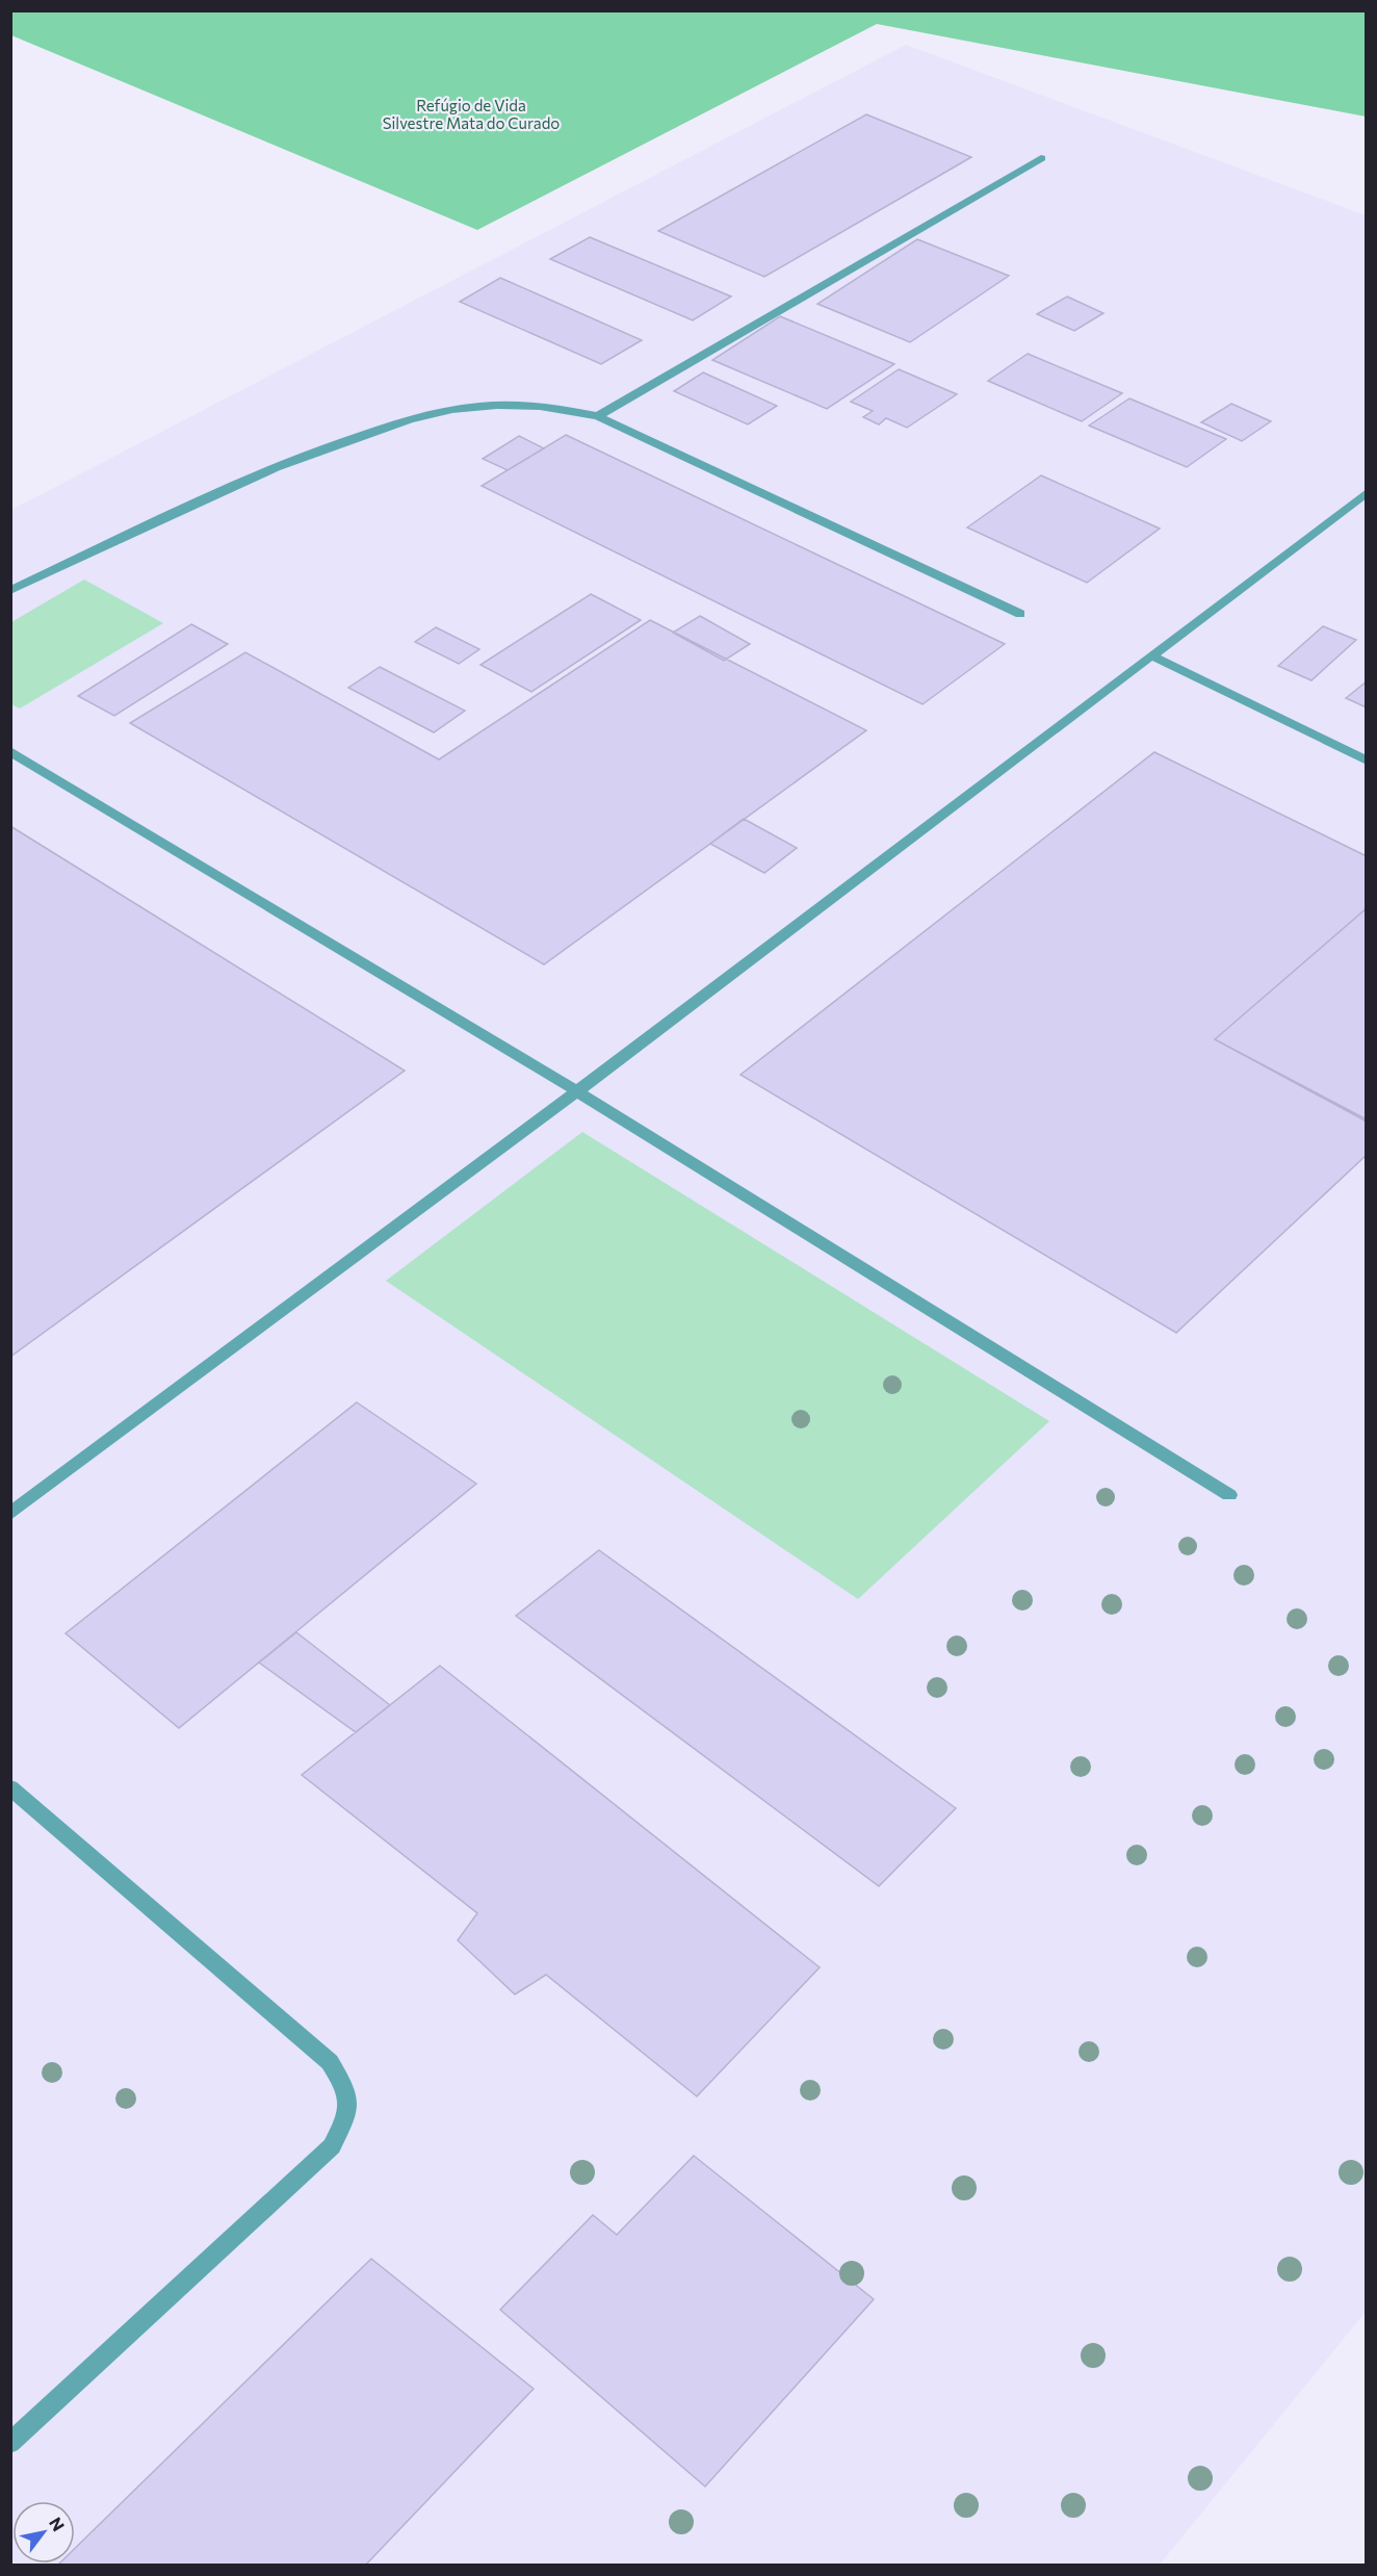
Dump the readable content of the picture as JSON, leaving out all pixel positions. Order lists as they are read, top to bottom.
{
  "parks": ["Refúgio de Vida Silvestre Mata do Curado"],
  "north": "top right"
}
